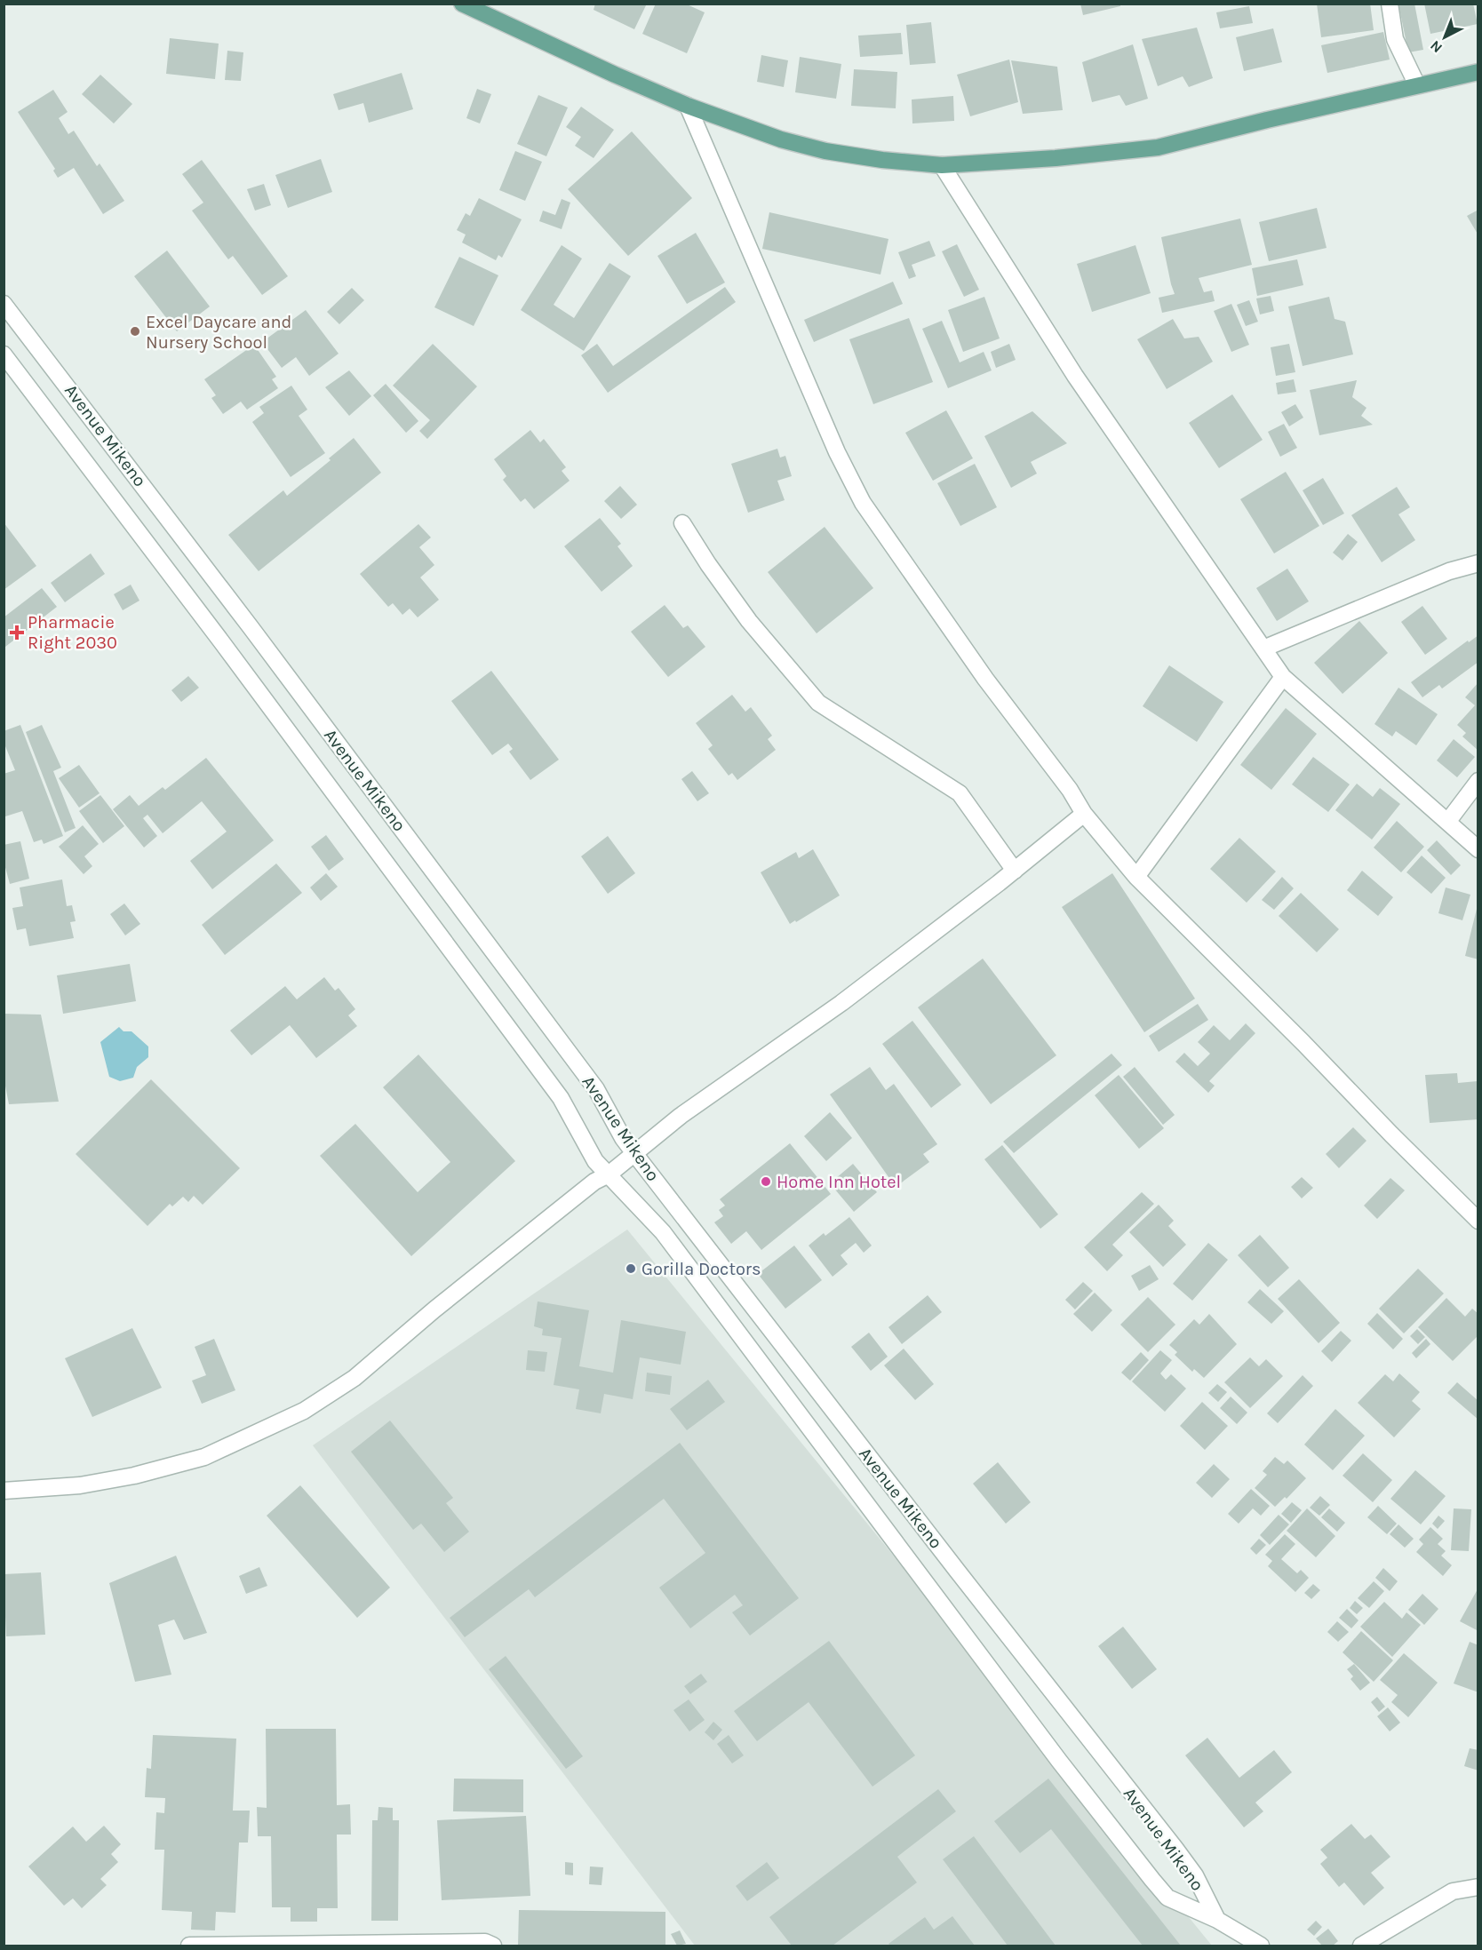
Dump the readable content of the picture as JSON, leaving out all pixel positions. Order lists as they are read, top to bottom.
{
  "streets": {
    "street": ["Avenue Mikeno"]
  },
  "places": {
    "other": ["Excel Daycare and Nursery School", "Home Inn Hotel", "Gorilla Doctors"],
    "health": ["Pharmacie Right 2030"]
  },
  "north": "bottom left"
}
